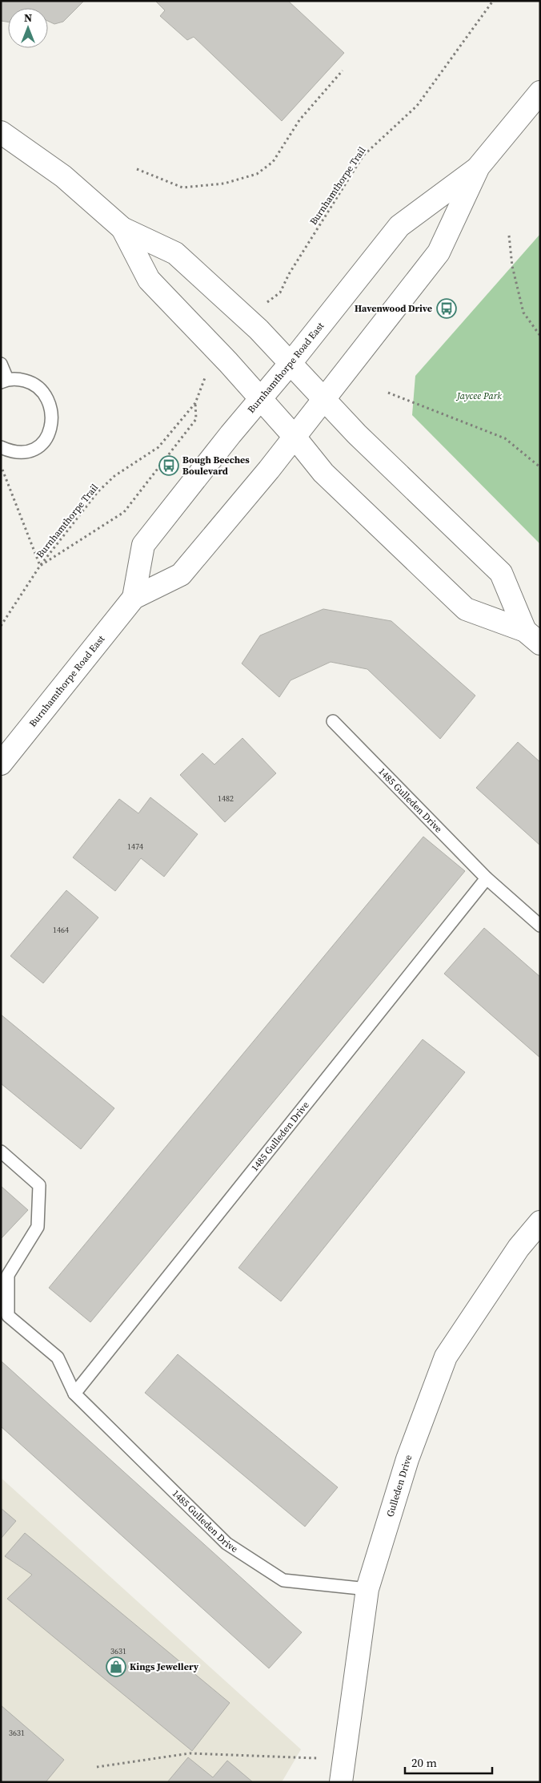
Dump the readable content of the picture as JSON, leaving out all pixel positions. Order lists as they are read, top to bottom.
{
  "streets": {
    "street": ["Burnhamthorpe Road East", "Gulleden Drive"],
    "lane": ["1485 Gulleden Drive"],
    "path": ["Burnhamthorpe Trail"]
  },
  "crossings": [
    ["1485 Gulleden Drive", "Gulleden Drive"]
  ],
  "parks": ["Jaycee Park"],
  "places": {
    "bus stop": ["Havenwood Drive", "Bough Beeches Boulevard"],
    "shop": ["Kings Jewellery"]
  },
  "house_numbers": [
    "1482",
    "1474",
    "1464",
    "3631",
    "3631"
  ],
  "scale_bar": "20 m",
  "north": "top"
}
